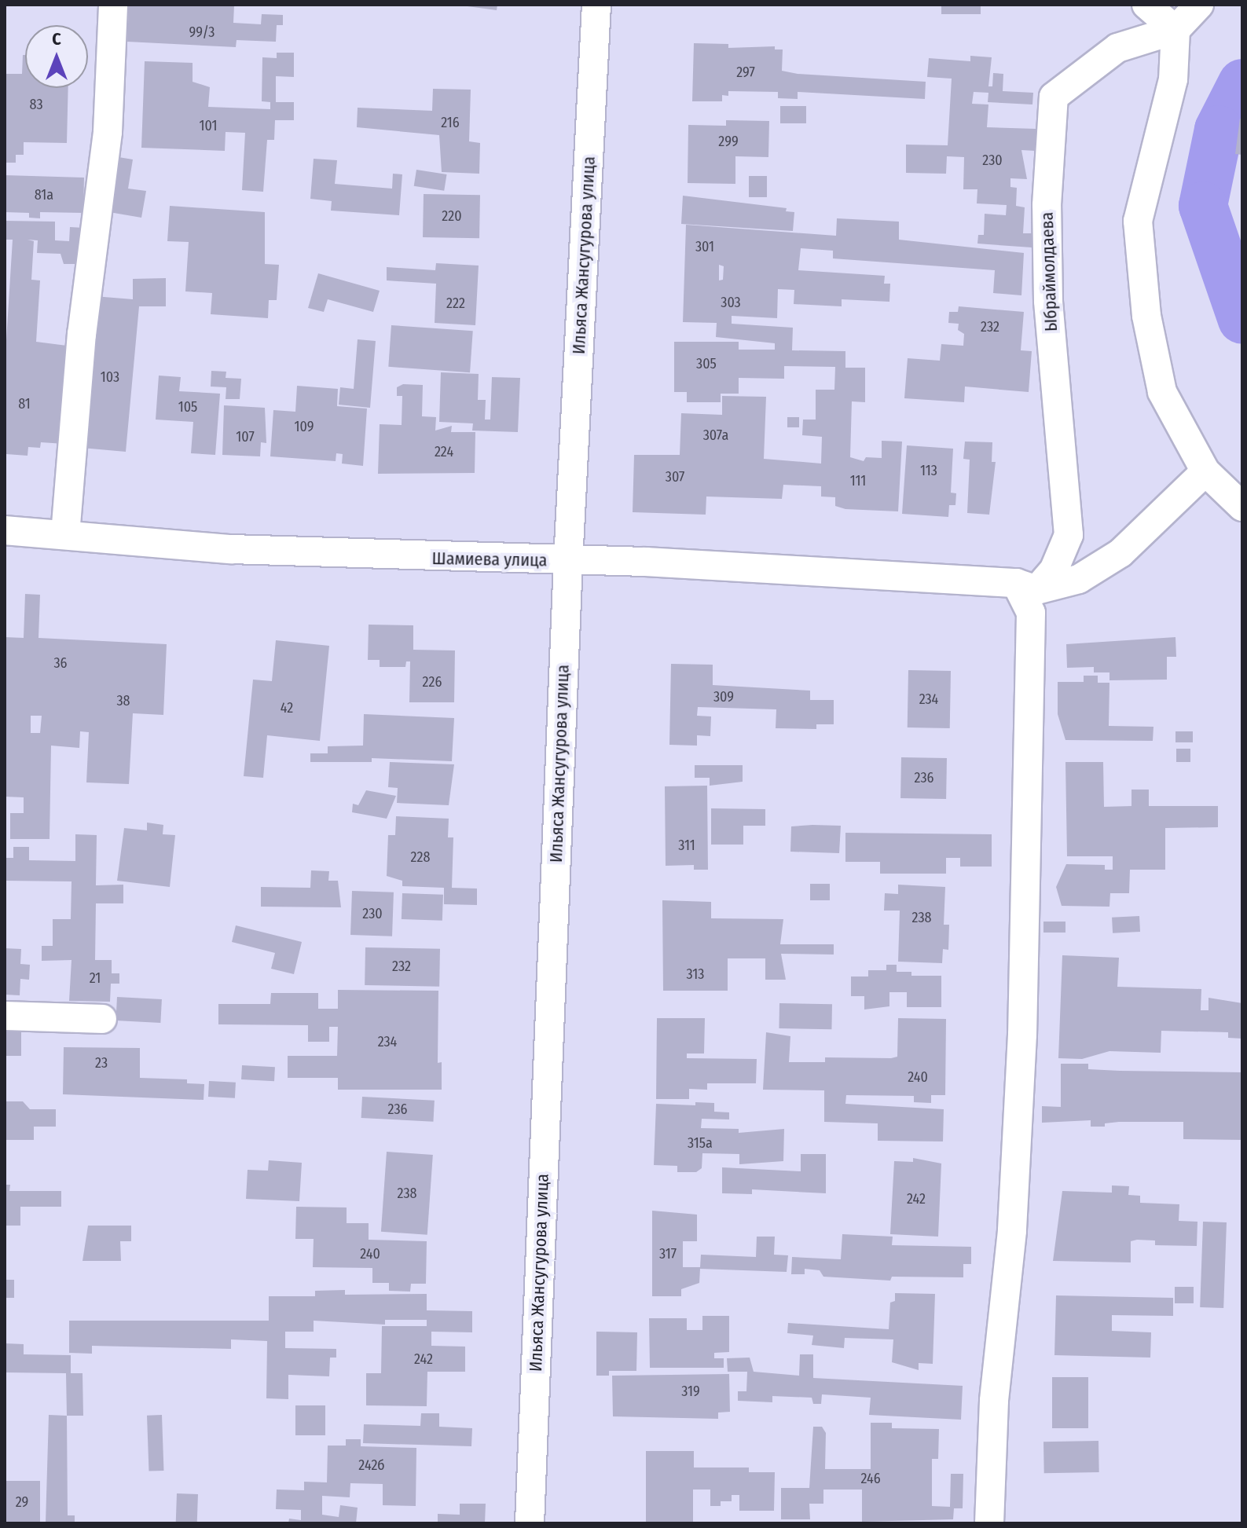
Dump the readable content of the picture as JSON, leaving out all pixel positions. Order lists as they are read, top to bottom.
{
  "streets": {
    "street": ["Ильяса Жансугурова улица", "Ыбраймолдаева", "Шамиева улица"]
  },
  "crossings": [
    ["Ильяса Жансугурова улица", "Шамиева улица"],
    ["Ыбраймолдаева", "Шамиева улица"]
  ],
  "house_numbers": [
    "99/3",
    "297",
    "83",
    "216",
    "101",
    "299",
    "230",
    "81а",
    "220",
    "301",
    "303",
    "222",
    "232",
    "305",
    "103",
    "81",
    "105",
    "109",
    "307а",
    "107",
    "224",
    "113",
    "307",
    "111",
    "36",
    "226",
    "309",
    "234",
    "38",
    "42",
    "236",
    "311",
    "228",
    "230",
    "238",
    "232",
    "313",
    "21",
    "234",
    "23",
    "240",
    "236",
    "315а",
    "238",
    "242",
    "240",
    "317",
    "242",
    "319",
    "242б",
    "246",
    "29"
  ],
  "north": "top"
}
